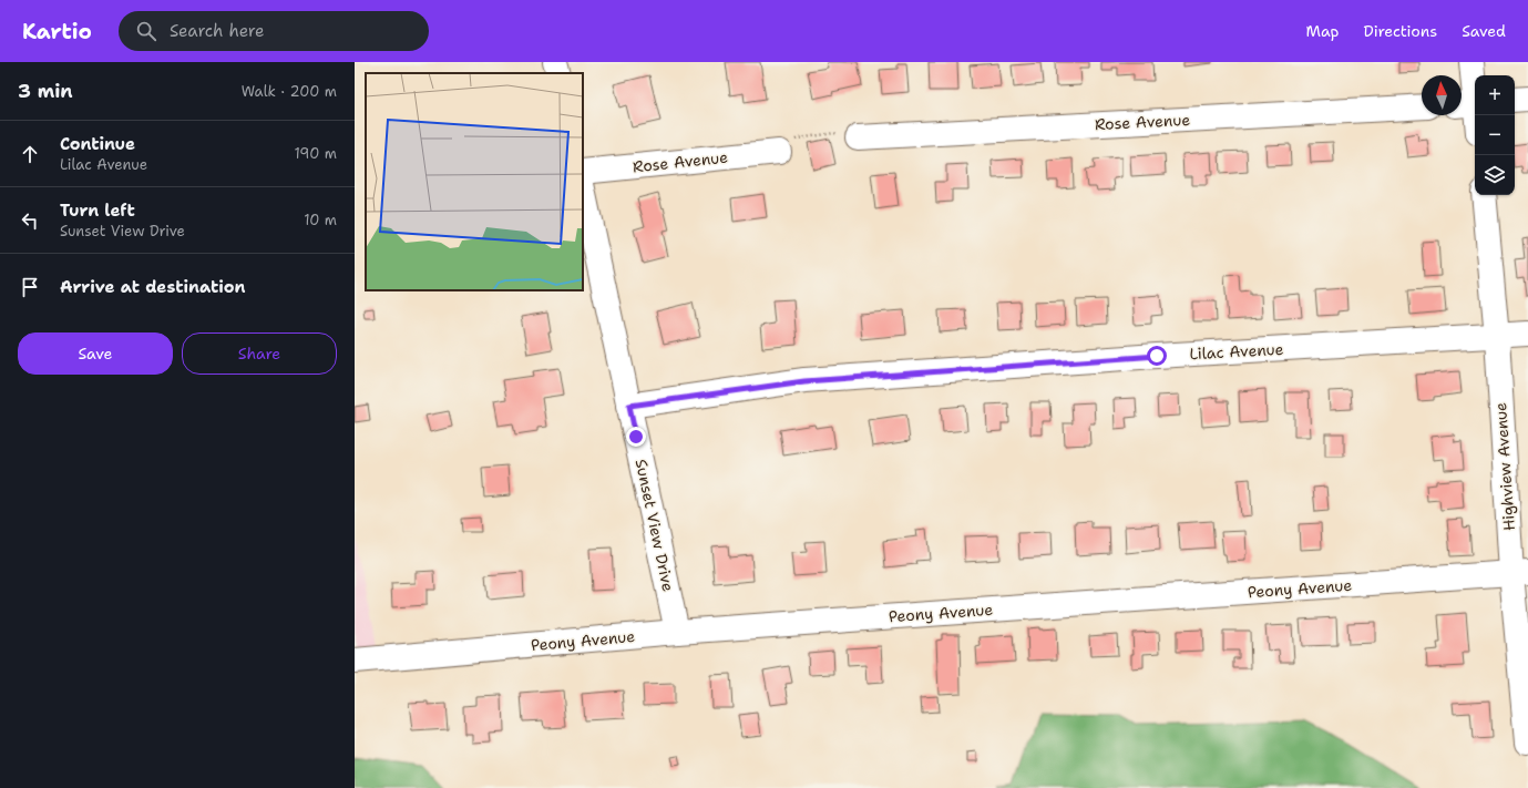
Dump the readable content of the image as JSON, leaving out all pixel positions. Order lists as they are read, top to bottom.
{
  "streets": {
    "street": [
      "Rose Avenue",
      "Lilac Avenue",
      "Highview Avenue",
      "Sunset View Drive",
      "Peony Avenue"
    ]
  },
  "crossings": [
    ["Lilac Avenue", "Highview Avenue"],
    ["Lilac Avenue", "Sunset View Drive"],
    ["Highview Avenue", "Peony Avenue"],
    ["Sunset View Drive", "Peony Avenue"]
  ],
  "north": "top",
  "page": {
    "header": "Kartio",
    "search": "Search here",
    "nav": ["Map", "Directions", "Saved"],
    "heading": ["3 min", "Walk · 200 m"],
    "map_buttons": ["+", "−"],
    "list": [
      ["Continue", "Lilac Avenue", "190 m"],
      ["Turn left", "Sunset View Drive", "10 m"],
      "Arrive at destination"
    ],
    "buttons": ["Save", "Share"]
  }
}
